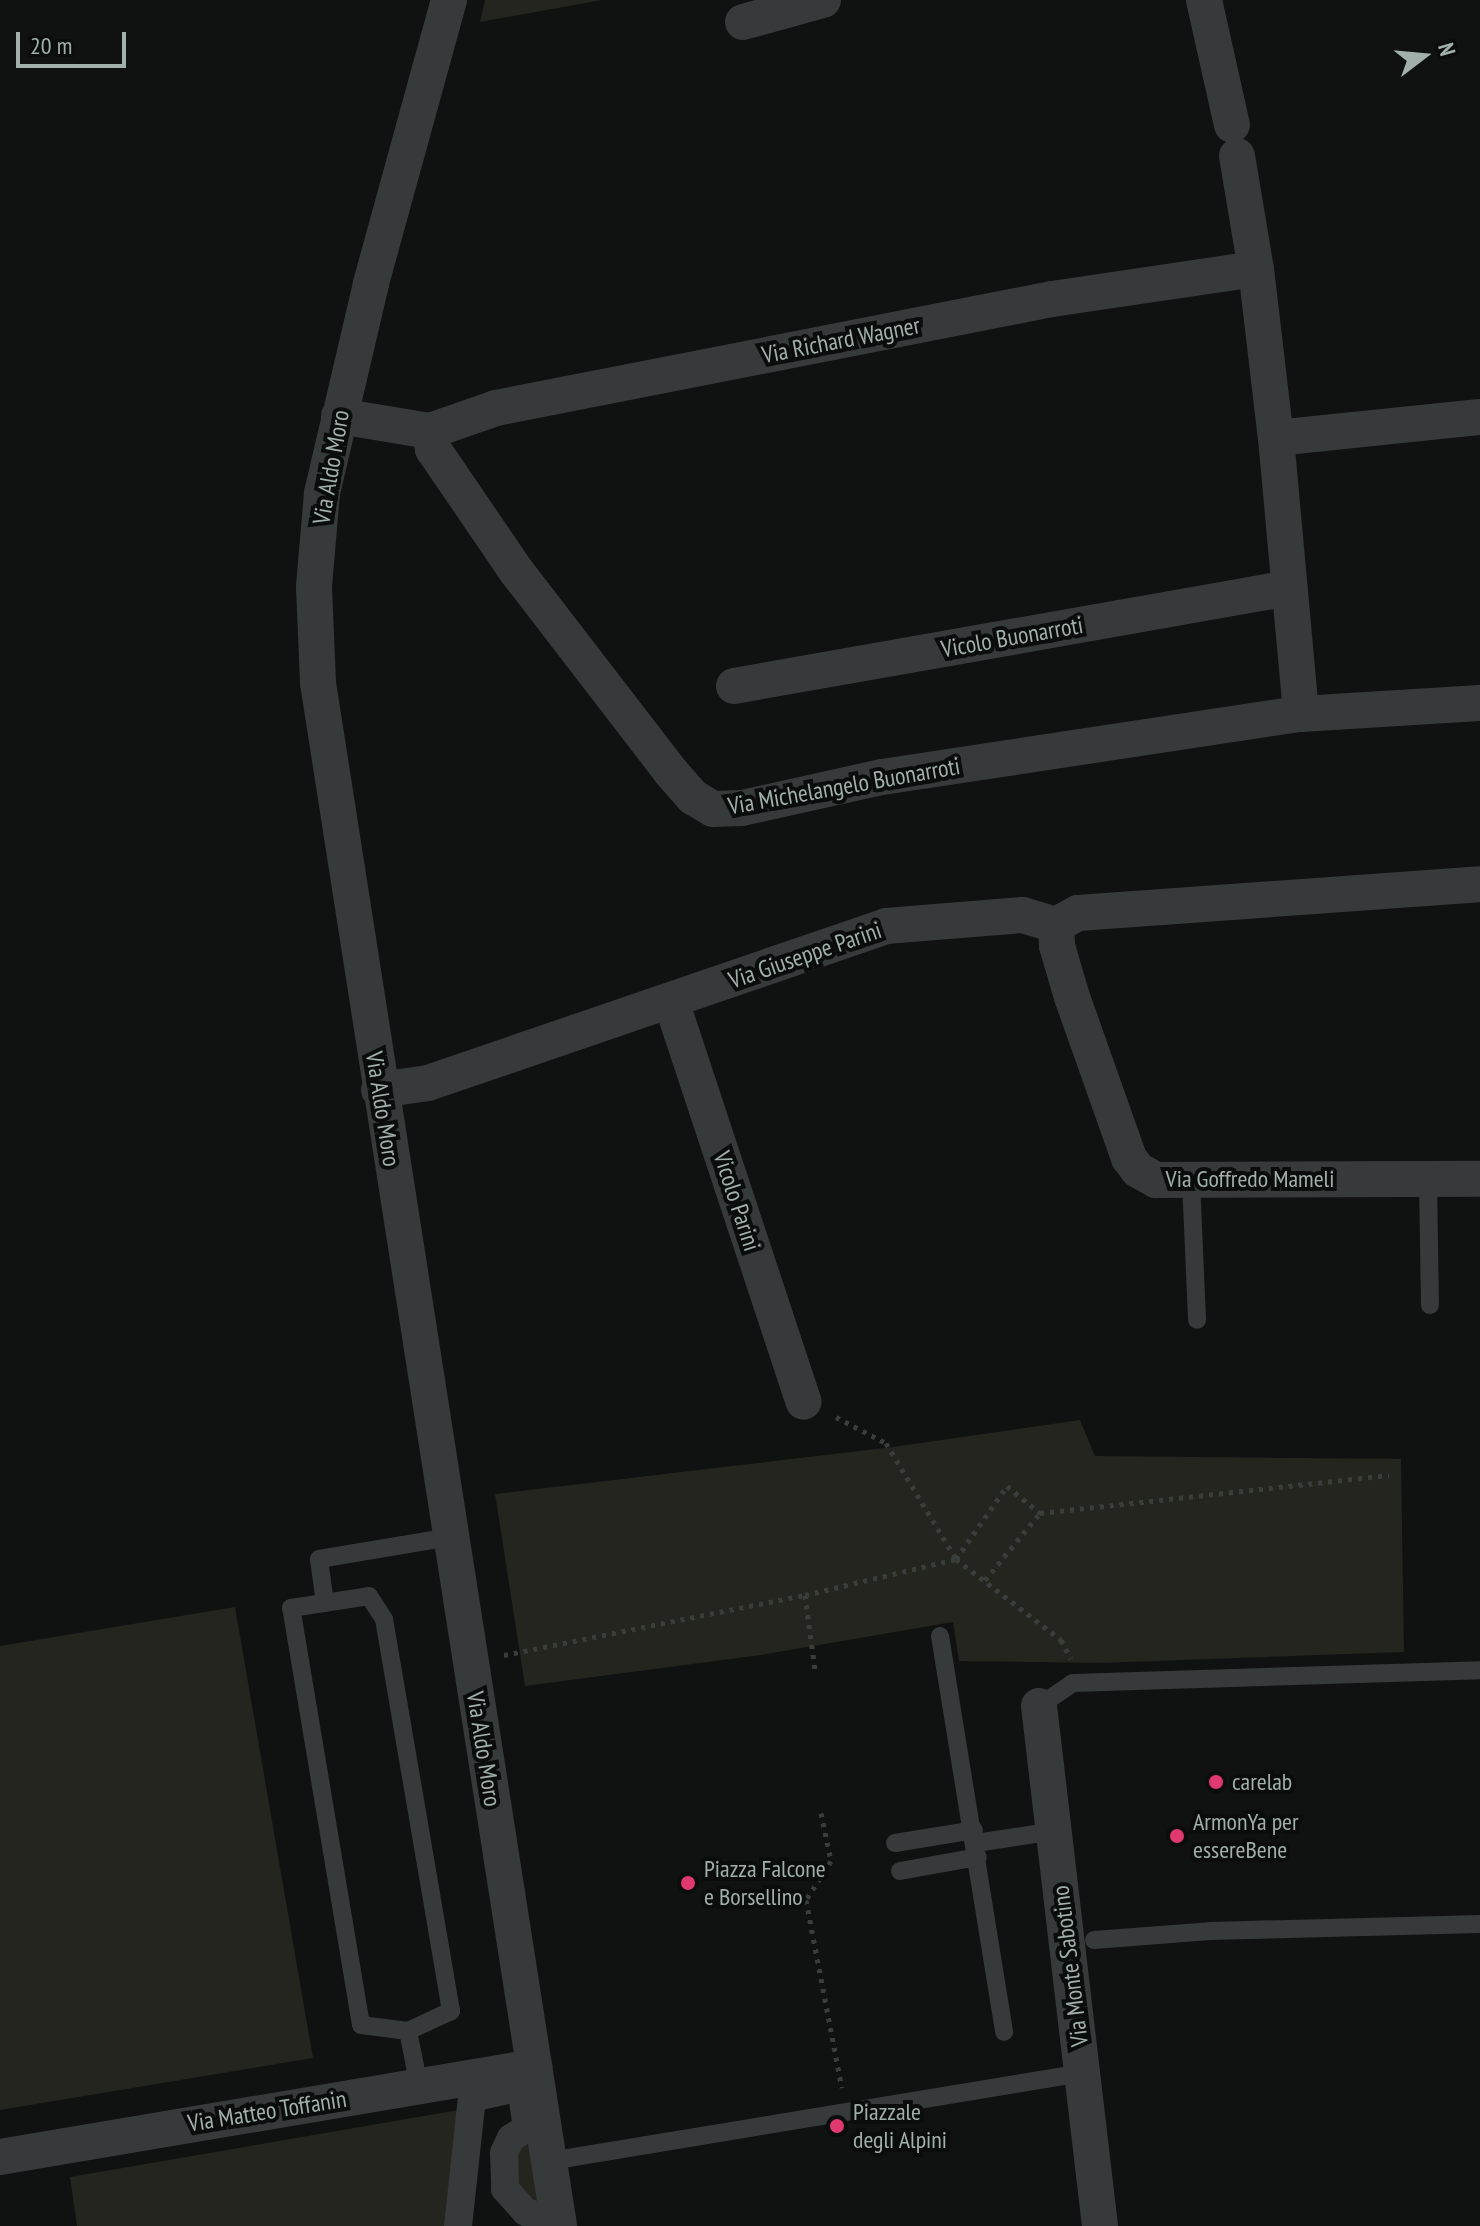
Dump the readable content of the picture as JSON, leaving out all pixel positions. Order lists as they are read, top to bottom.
{
  "streets": {
    "street": [
      "Via Richard Wagner",
      "Via Aldo Moro",
      "Vicolo Buonarroti",
      "Via Michelangelo Buonarroti",
      "Via Giuseppe Parini",
      "Via Goffredo Mameli",
      "Vicolo Parini",
      "Via Monte Sabotino",
      "Via Matteo Toffanin"
    ]
  },
  "crossings": [
    ["Via Richard Wagner", "Via Michelangelo Buonarroti"],
    ["Via Aldo Moro", "Via Giuseppe Parini"],
    ["Via Aldo Moro", "Via Matteo Toffanin"],
    ["Via Giuseppe Parini", "Via Goffredo Mameli"],
    ["Via Giuseppe Parini", "Vicolo Parini"]
  ],
  "places": [
    "carelab",
    "ArmonYa per essereBene",
    "Piazza Falcone e Borsellino",
    "Piazzale degli Alpini"
  ],
  "scale_bar": "20 m",
  "north": "right"
}
